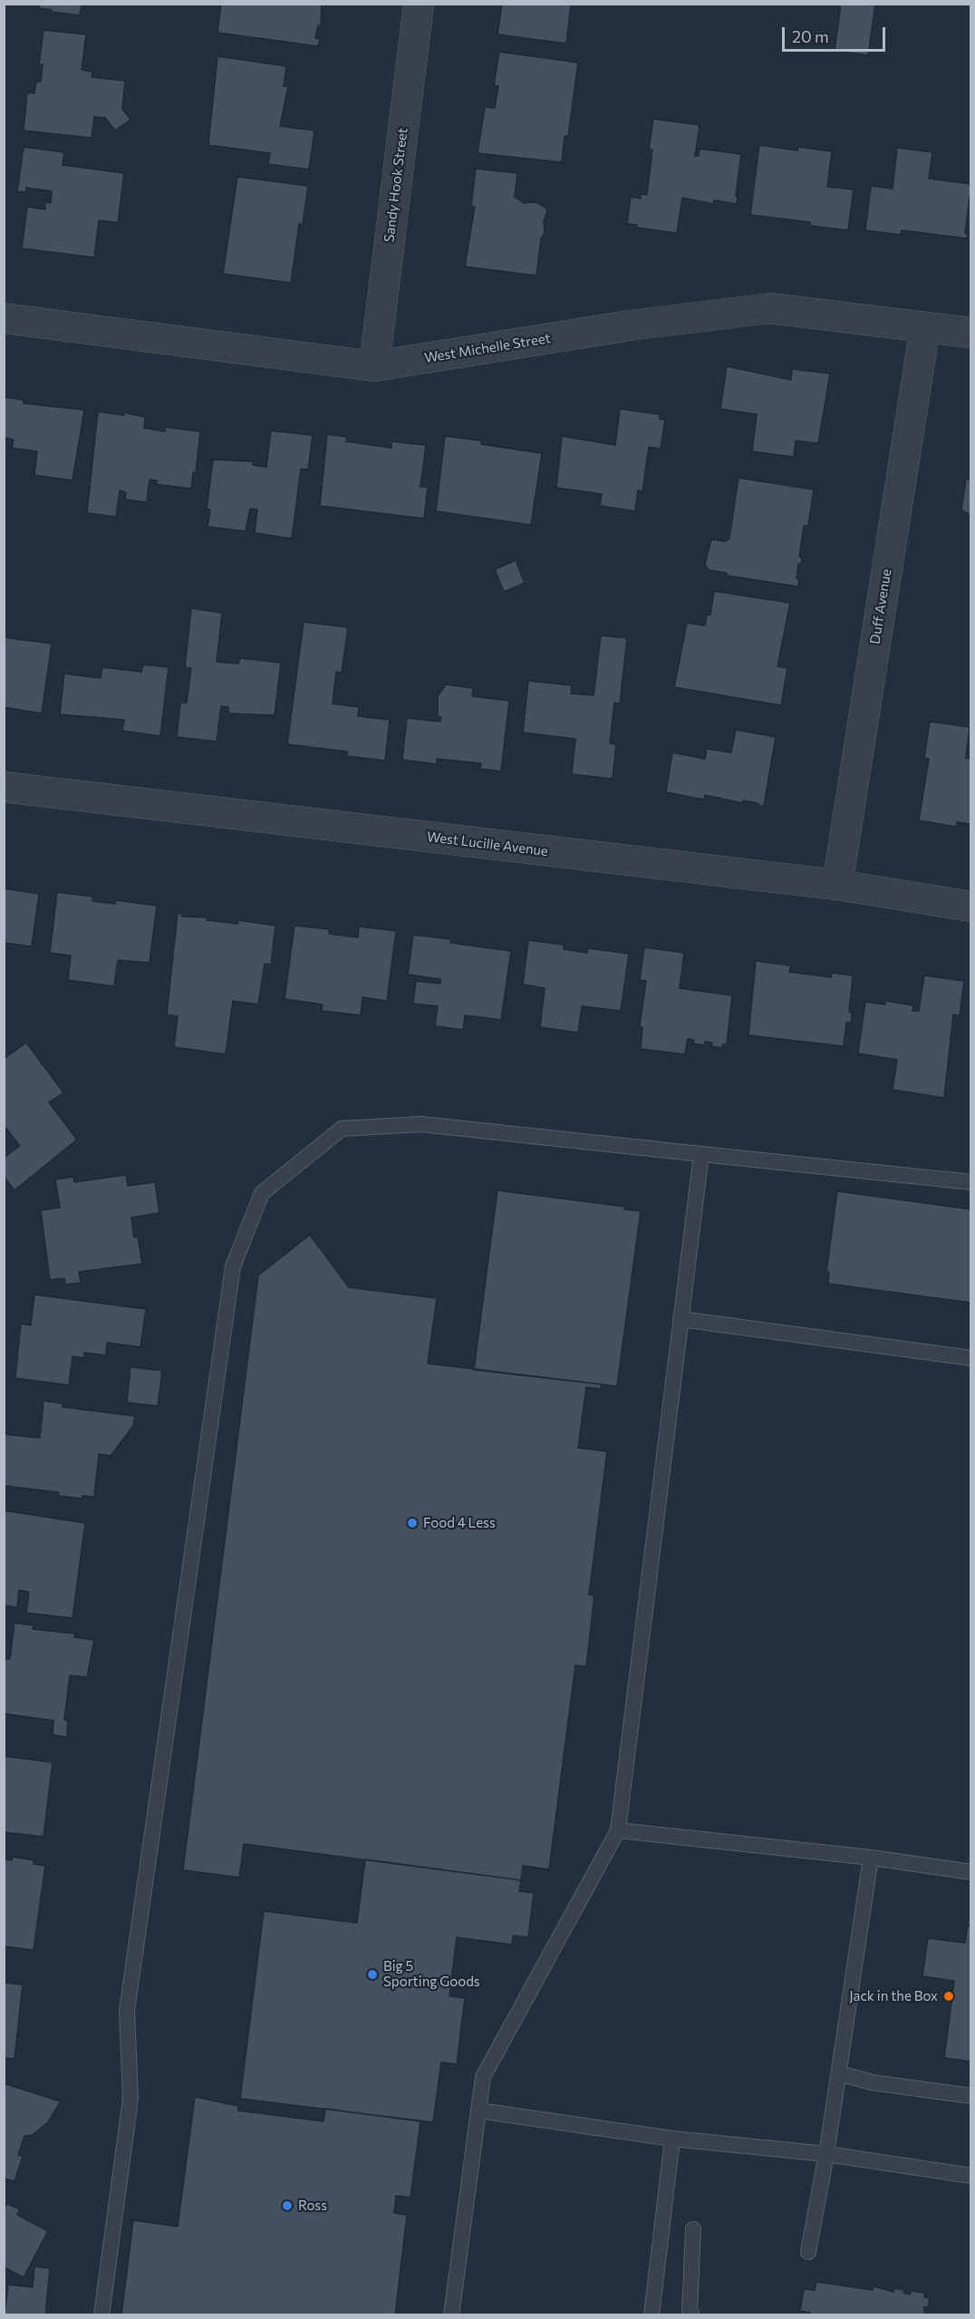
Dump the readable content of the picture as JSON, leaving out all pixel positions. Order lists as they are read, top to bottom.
{
  "streets": {
    "street": [
      "Sandy Hook Street",
      "West Michelle Street",
      "Duff Avenue",
      "West Lucille Avenue"
    ]
  },
  "crossings": [
    ["Sandy Hook Street", "West Michelle Street"],
    ["West Michelle Street", "Duff Avenue"],
    ["Duff Avenue", "West Lucille Avenue"]
  ],
  "places": [
    "Food 4 Less",
    "Big 5 Sporting Goods",
    "Jack in the Box",
    "Ross"
  ],
  "scale_bar": "20 m"
}
